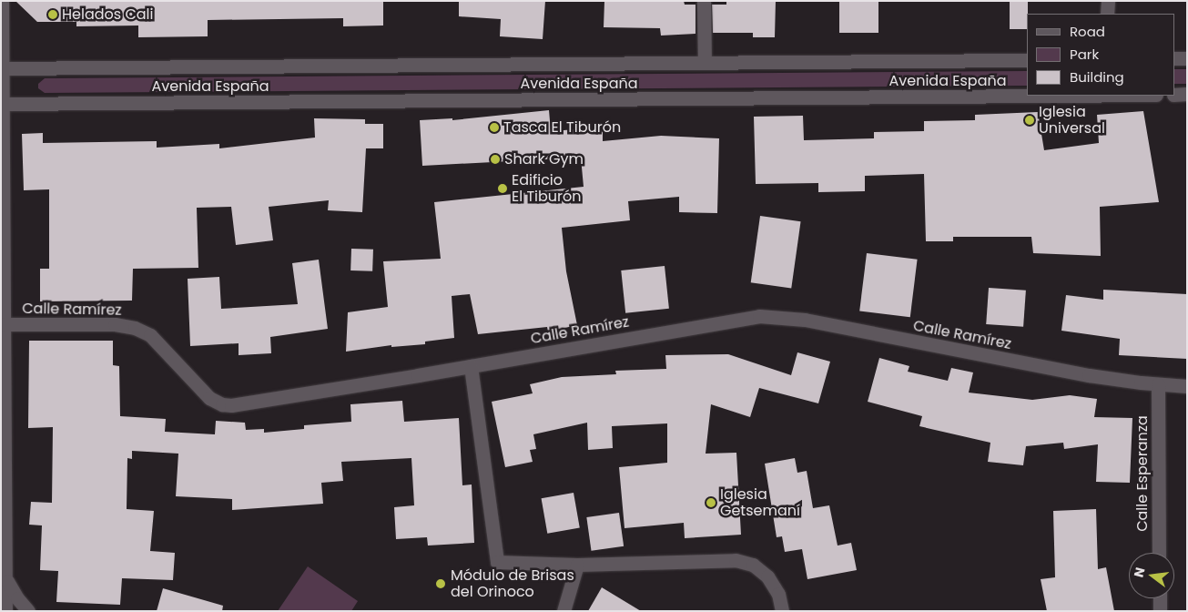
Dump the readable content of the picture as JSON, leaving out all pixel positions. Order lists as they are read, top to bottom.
{
  "streets": {
    "street": ["Avenida España", "Calle Ramírez", "Calle Esperanza"]
  },
  "crossings": [
    ["Calle Ramírez", "Calle Esperanza"]
  ],
  "places": [
    "Helados Cali",
    "Iglesia Universal",
    "Tasca El Tiburón",
    "Shark Gym",
    "Edificio El Tiburón",
    "Iglesia Getsemaní",
    "Módulo de Brisas del Orinoco"
  ],
  "legend": ["Road", "Park", "Building"],
  "north": "left"
}
